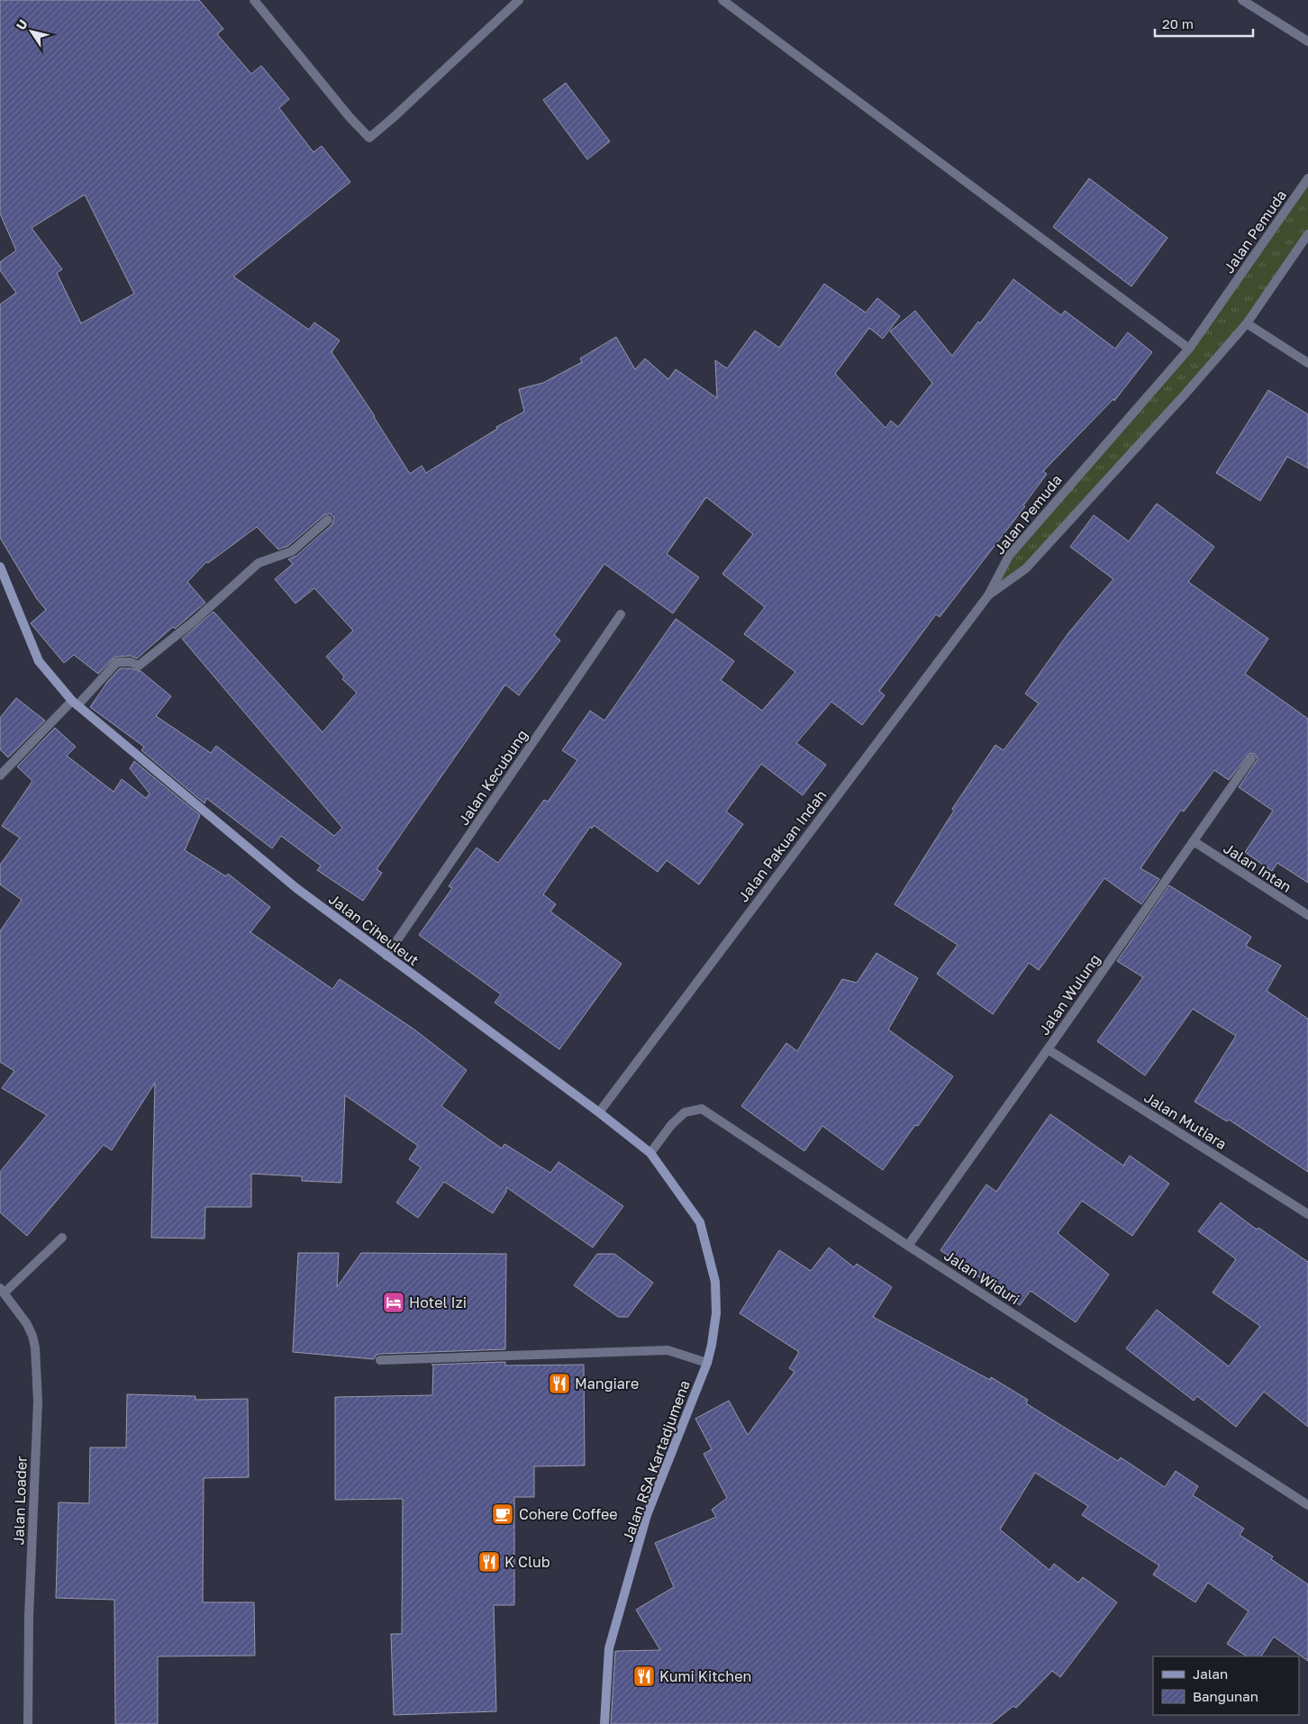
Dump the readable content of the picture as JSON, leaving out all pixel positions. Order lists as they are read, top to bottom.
{
  "streets": {
    "street": [
      "Jalan Pemuda",
      "Jalan Kecubung",
      "Jalan Pakuan Indah",
      "Jalan Intan",
      "Jalan Ciheuleut",
      "Jalan Wulung",
      "Jalan Mutiara",
      "Jalan Widuri",
      "Jalan RSA Kartadjumena",
      "Jalan Loader"
    ]
  },
  "crossings": [
    ["Jalan Pemuda", "Jalan Pakuan Indah"],
    ["Jalan Kecubung", "Jalan Ciheuleut"],
    ["Jalan Pakuan Indah", "Jalan Ciheuleut"],
    ["Jalan Intan", "Jalan Wulung"],
    ["Jalan Ciheuleut", "Jalan Widuri"],
    ["Jalan Ciheuleut", "Jalan RSA Kartadjumena"],
    ["Jalan Wulung", "Jalan Mutiara"],
    ["Jalan Wulung", "Jalan Widuri"]
  ],
  "places": {
    "hotel": ["Hotel Izi"],
    "restaurant": ["Mangiare", "K Club", "Kumi Kitchen"],
    "cafe": ["Cohere Coffee"]
  },
  "legend": ["Jalan", "Bangunan"],
  "scale_bar": "20 m",
  "north": "top left"
}
